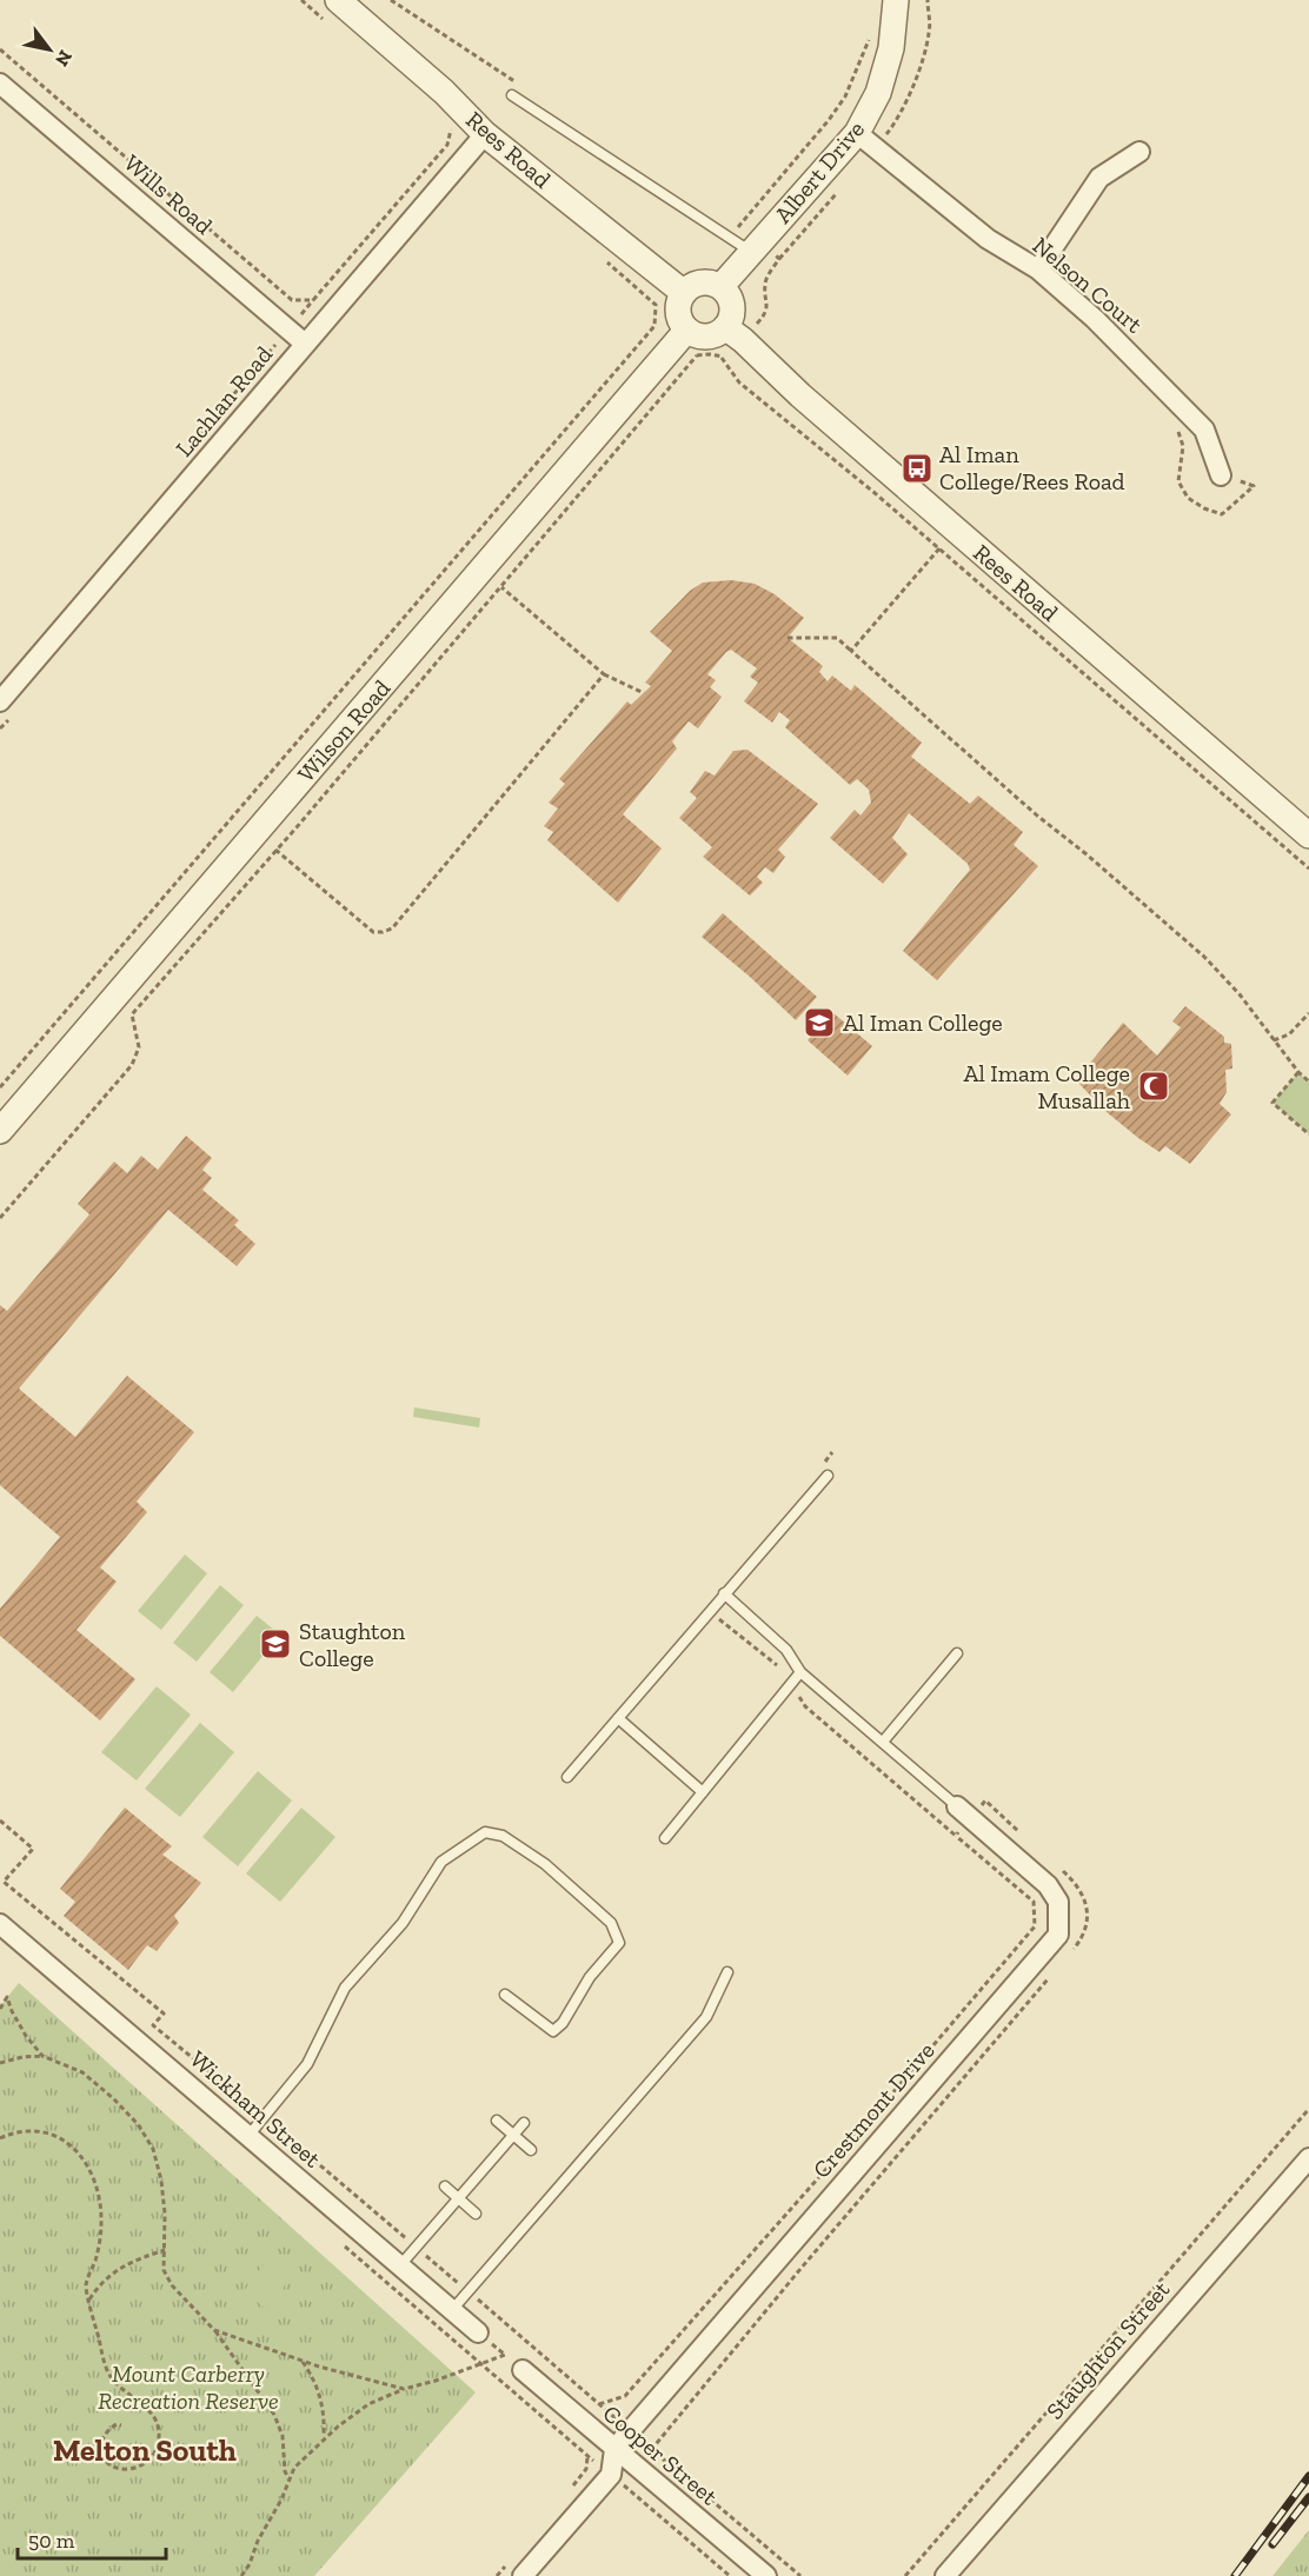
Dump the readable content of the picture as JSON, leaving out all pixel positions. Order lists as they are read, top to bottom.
{
  "streets": {
    "street": [
      "Rees Road",
      "Albert Drive",
      "Wills Road",
      "Nelson Court",
      "Lachlan Road",
      "Wilson Road",
      "Wickham Street",
      "Crestmont Drive",
      "Staughton Street",
      "Cooper Street"
    ]
  },
  "crossings": [
    ["Rees Road", "Lachlan Road"],
    ["Albert Drive", "Nelson Court"],
    ["Wills Road", "Lachlan Road"],
    ["Crestmont Drive", "Cooper Street"]
  ],
  "districts": ["Melton South"],
  "parks": ["Mount Carberry Recreation Reserve"],
  "places": {
    "bus stop": ["Al Iman College/Rees Road"],
    "school or university": ["Al Iman College", "Staughton College"],
    "mosque": ["Al Imam College Musallah"]
  },
  "scale_bar": "50 m",
  "north": "bottom right"
}
